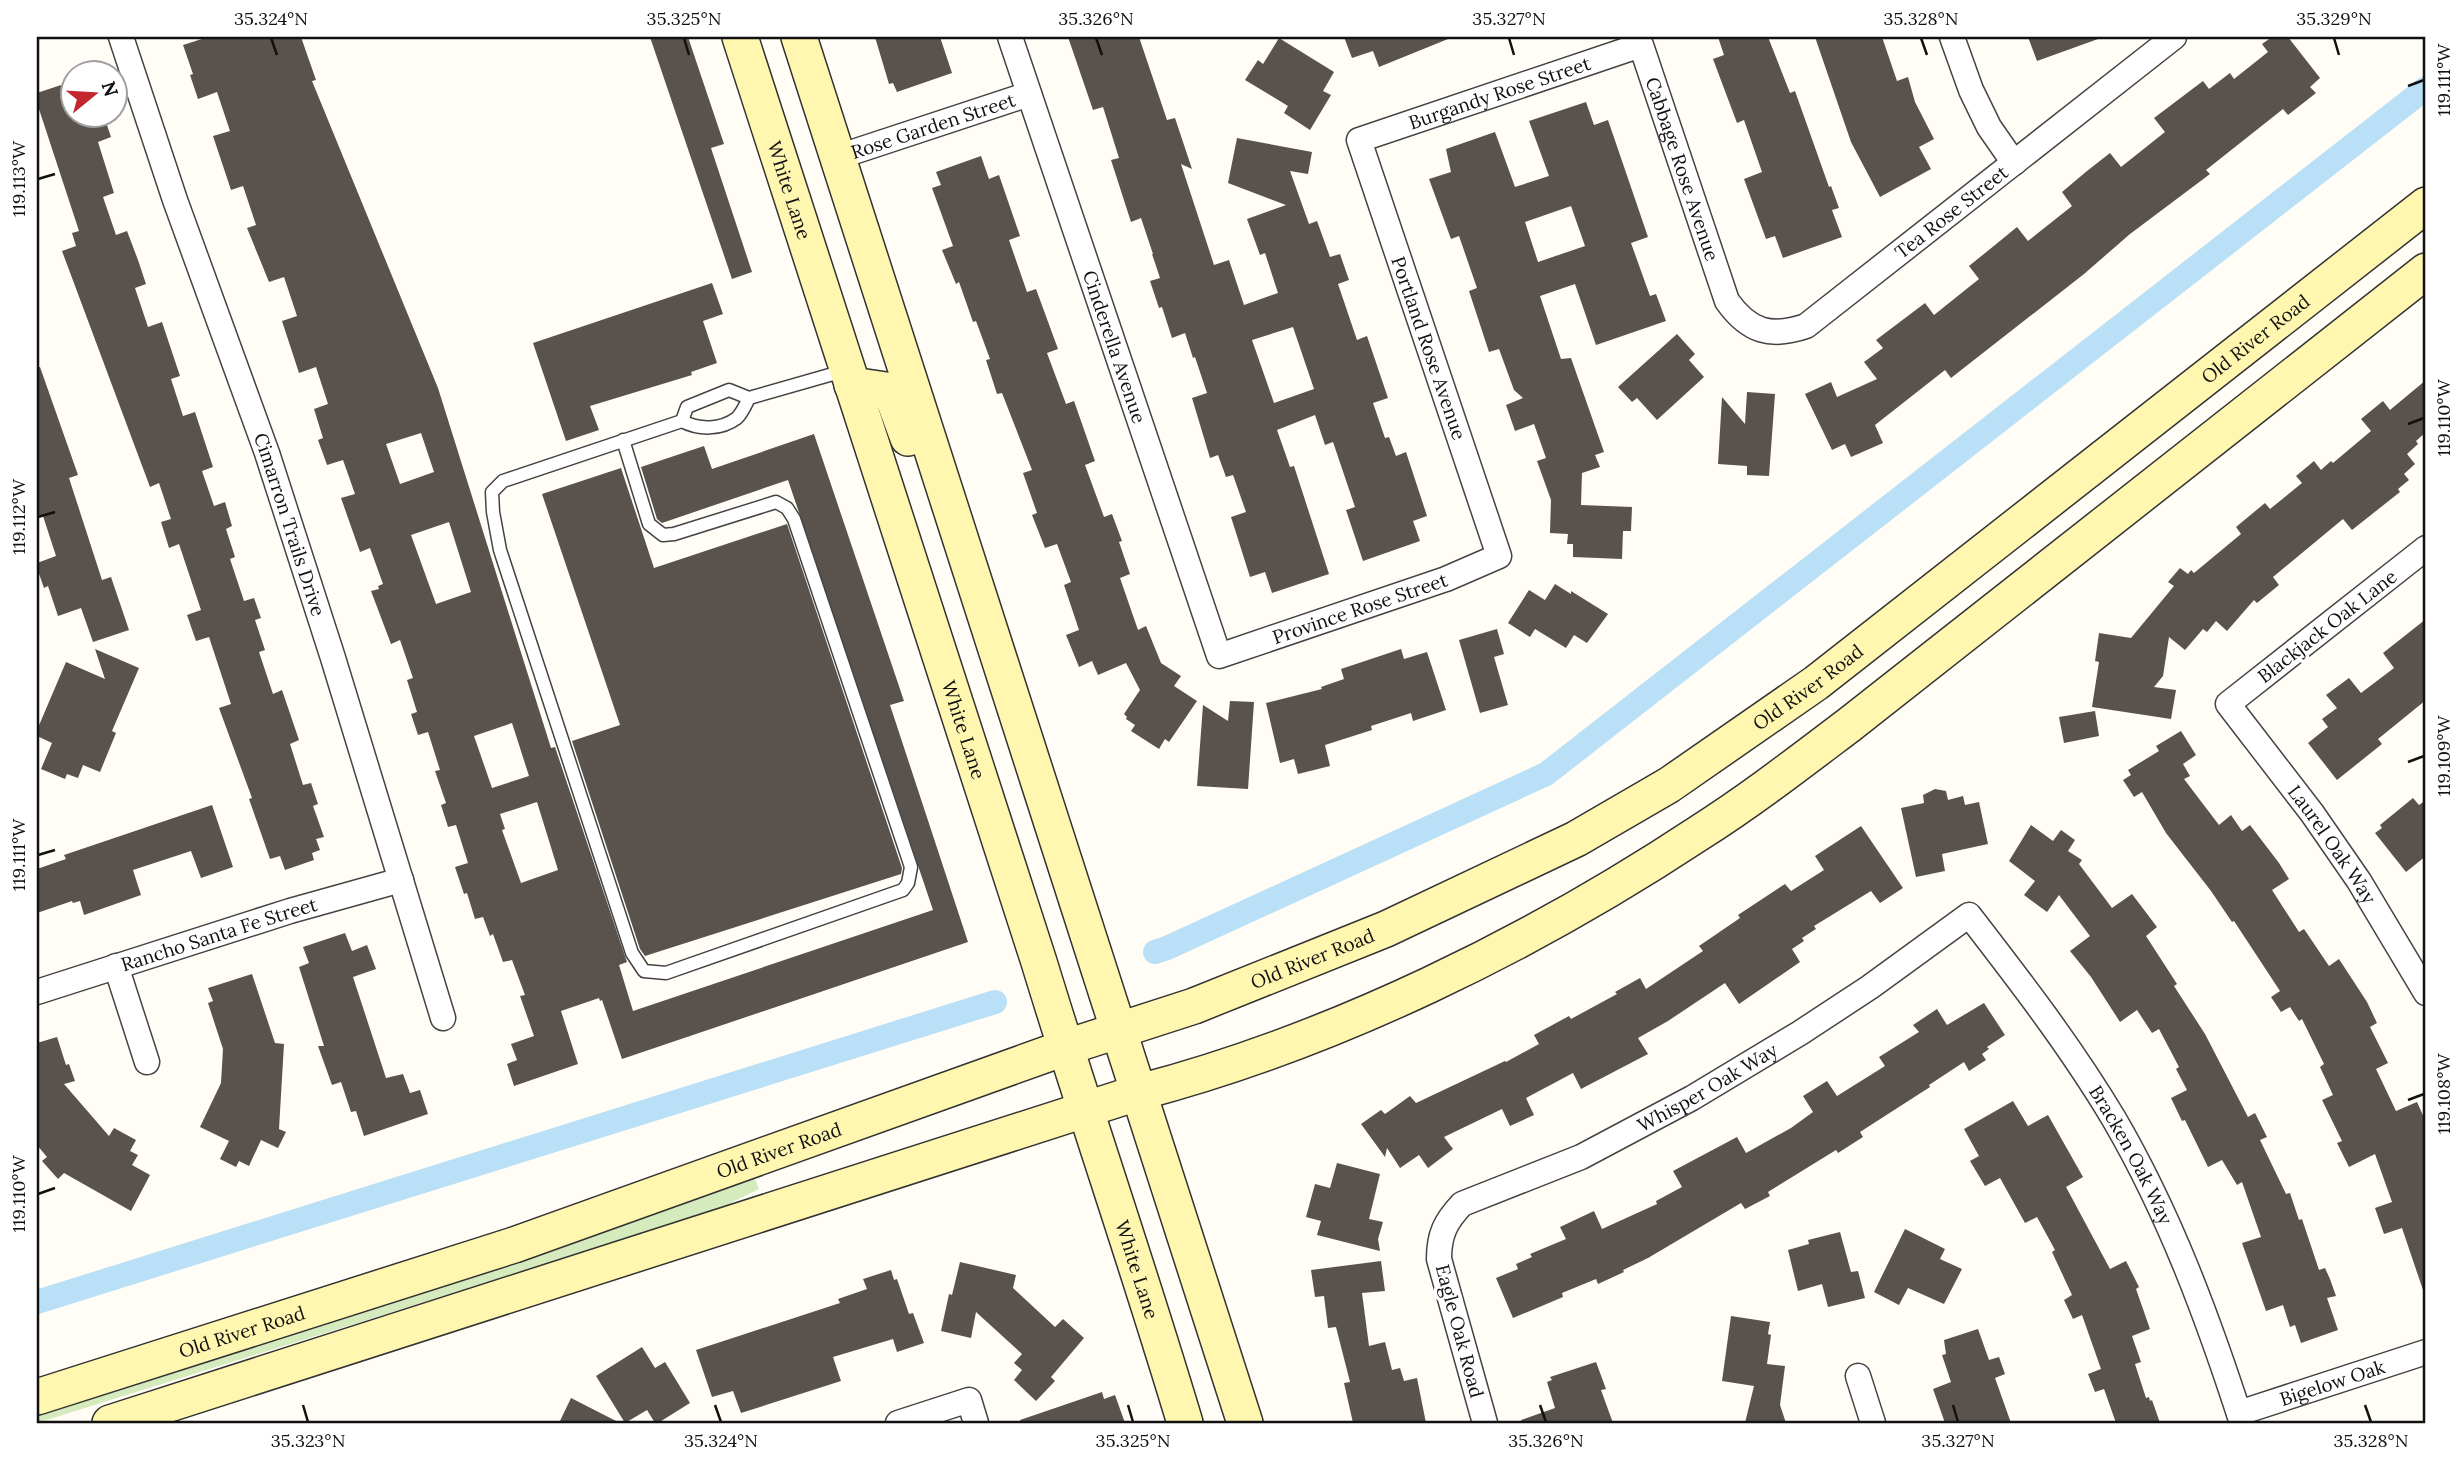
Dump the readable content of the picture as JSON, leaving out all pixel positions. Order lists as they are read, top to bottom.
{
  "streets": {
    "main road": ["White Lane", "Old River Road"],
    "street": [
      "Burgandy Rose Street",
      "Rose Garden Street",
      "Cabbage Rose Avenue",
      "Tea Rose Street",
      "Cinderella Avenue",
      "Portland Rose Avenue",
      "Cimarron Trails Drive",
      "Province Rose Street",
      "Blackjack Oak Lane",
      "Laurel Oak Way",
      "Rancho Santa Fe Street",
      "Whisper Oak Way",
      "Bracken Oak Way",
      "Eagle Oak Road",
      "Bigelow Oak"
    ]
  },
  "crossings": [
    ["Burgandy Rose Street", "Cabbage Rose Avenue"],
    ["Burgandy Rose Street", "Portland Rose Avenue"],
    ["Rose Garden Street", "Cinderella Avenue"],
    ["Cabbage Rose Avenue", "Tea Rose Street"],
    ["White Lane", "Old River Road"],
    ["Cinderella Avenue", "Province Rose Street"],
    ["Portland Rose Avenue", "Province Rose Street"],
    ["Cimarron Trails Drive", "Rancho Santa Fe Street"],
    ["Blackjack Oak Lane", "Laurel Oak Way"],
    ["Whisper Oak Way", "Bracken Oak Way"],
    ["Whisper Oak Way", "Eagle Oak Road"],
    ["Bracken Oak Way", "Bigelow Oak"]
  ],
  "north": "right",
  "coordinates": [
    "35.324°N",
    "35.325°N",
    "35.326°N",
    "35.327°N",
    "35.328°N",
    "35.329°N",
    "119.111°W",
    "119.113°W",
    "119.110°W",
    "119.112°W",
    "119.109°W",
    "119.108°W",
    "35.323°N"
  ]
}
